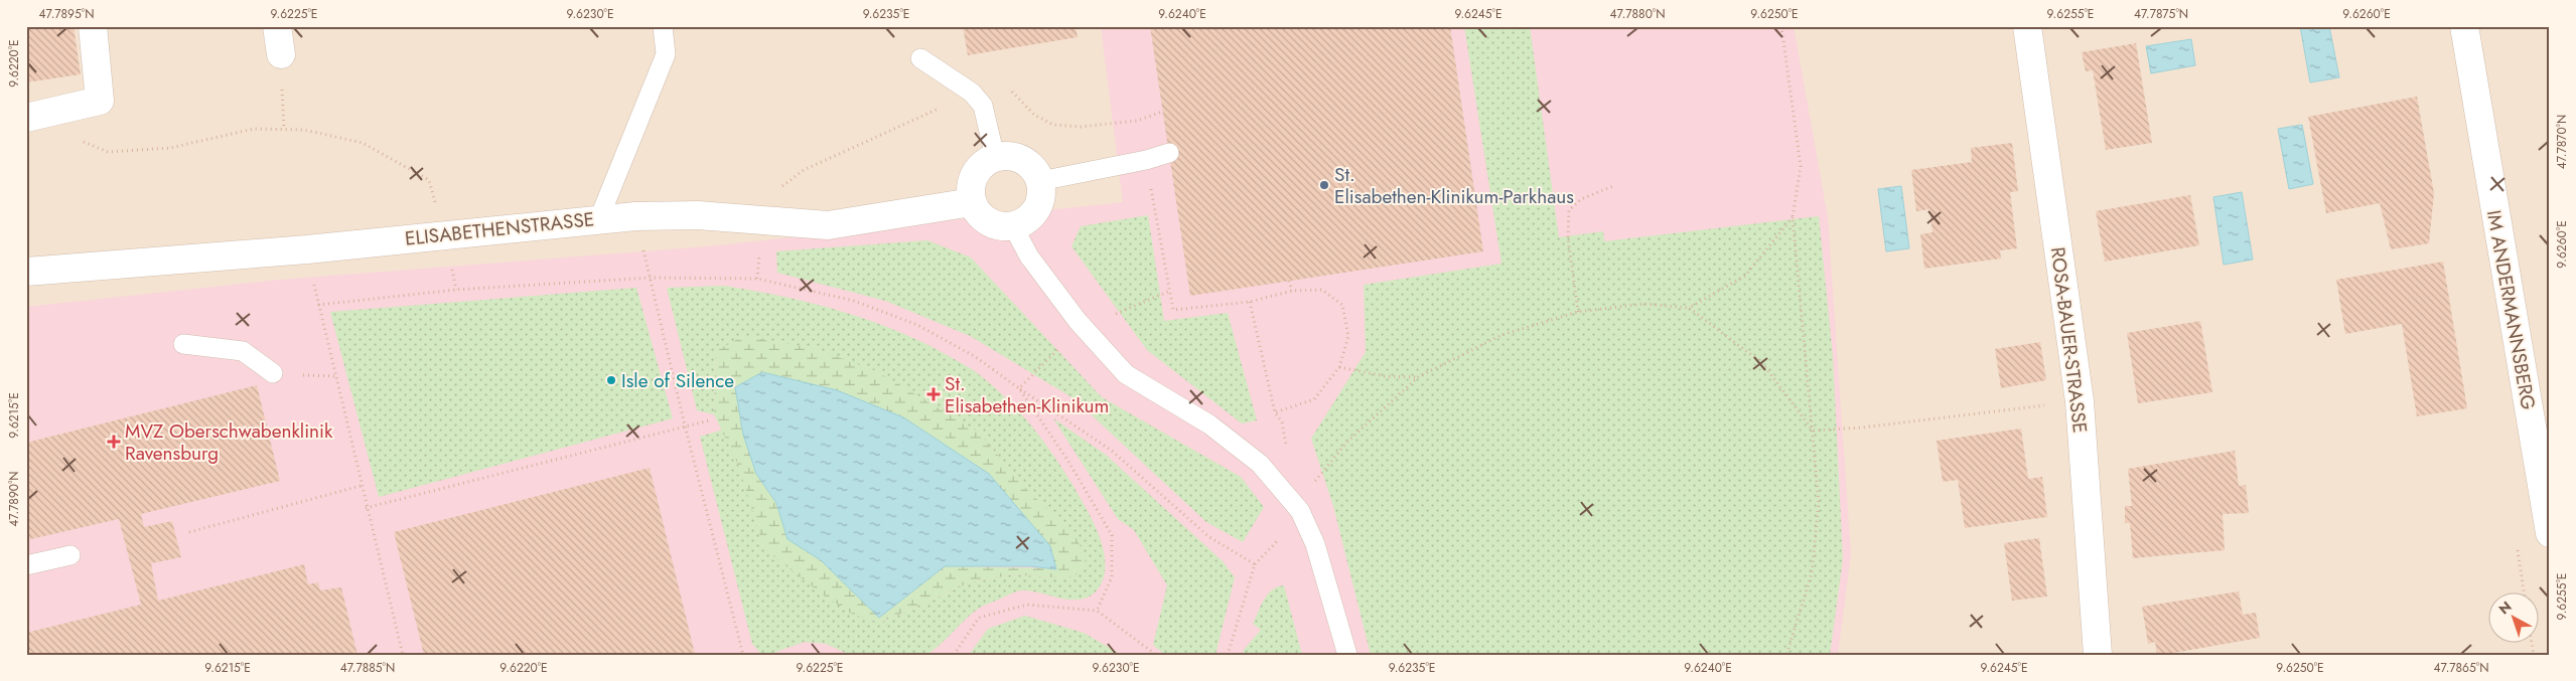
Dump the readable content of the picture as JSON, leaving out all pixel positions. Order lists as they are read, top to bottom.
{
  "streets": {
    "street": ["ELISABETHENSTRASSE", "IM ANDERMANNSBERG", "ROSA-BAUER-STRASSE"]
  },
  "places": {
    "other": ["St. Elisabethen-Klinikum-Parkhaus", "Isle of Silence"],
    "health": ["St. Elisabethen-Klinikum", "MVZ Oberschwabenklinik Ravensburg"]
  },
  "north": "top left",
  "coordinates": [
    "47.7895°N",
    "9.6225°E",
    "9.6230°E",
    "9.6235°E",
    "9.6240°E",
    "9.6245°E",
    "47.7880°N",
    "9.6250°E",
    "9.6255°E",
    "47.7875°N",
    "9.6260°E",
    "9.6220°E",
    "47.7870°N",
    "9.6215°E",
    "47.7890°N",
    "47.7885°N",
    "47.7865°N"
  ]
}
